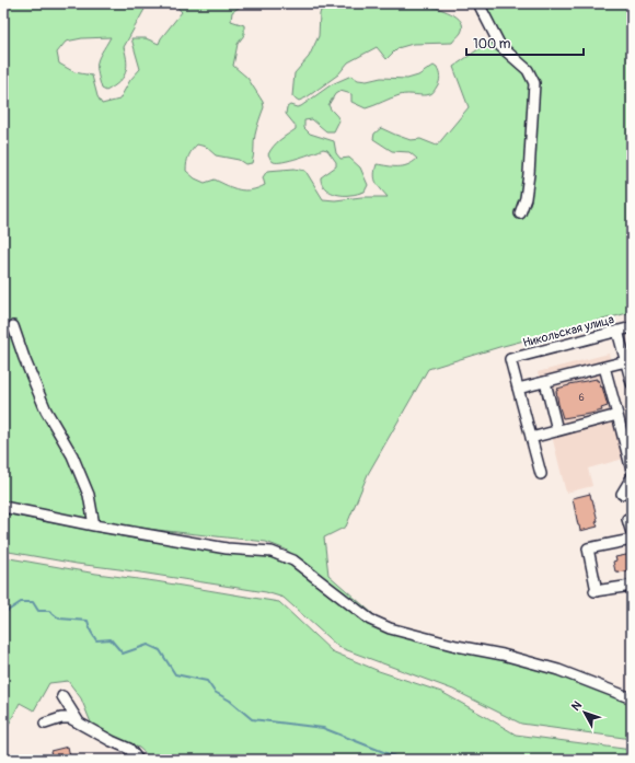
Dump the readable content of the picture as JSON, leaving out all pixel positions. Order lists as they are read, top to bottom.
{
  "streets": {
    "street": ["Никольская улица"]
  },
  "house_numbers": ["6"],
  "scale_bar": "100 m",
  "north": "top left"
}
